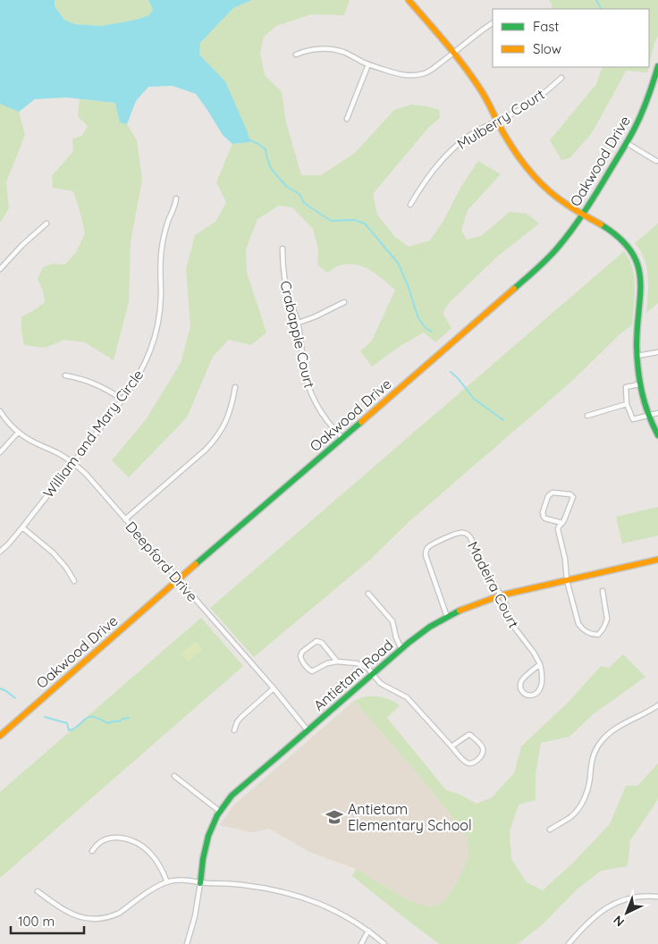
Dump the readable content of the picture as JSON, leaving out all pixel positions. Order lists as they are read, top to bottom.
{
  "streets": {
    "street": [
      "Mulberry Court",
      "Oakwood Drive",
      "Crabapple Court",
      "William and Mary Circle",
      "Deepford Drive",
      "Madeira Court",
      "Antietam Road"
    ]
  },
  "crossings": [
    ["Oakwood Drive", "Crabapple Court"],
    ["Oakwood Drive", "Deepford Drive"],
    ["William and Mary Circle", "Deepford Drive"],
    ["Deepford Drive", "Antietam Road"],
    ["Madeira Court", "Antietam Road"]
  ],
  "places": {
    "school or university": ["Antietam Elementary School"]
  },
  "legend": ["Fast", "Slow"],
  "scale_bar": "100 m",
  "north": "bottom left"
}
